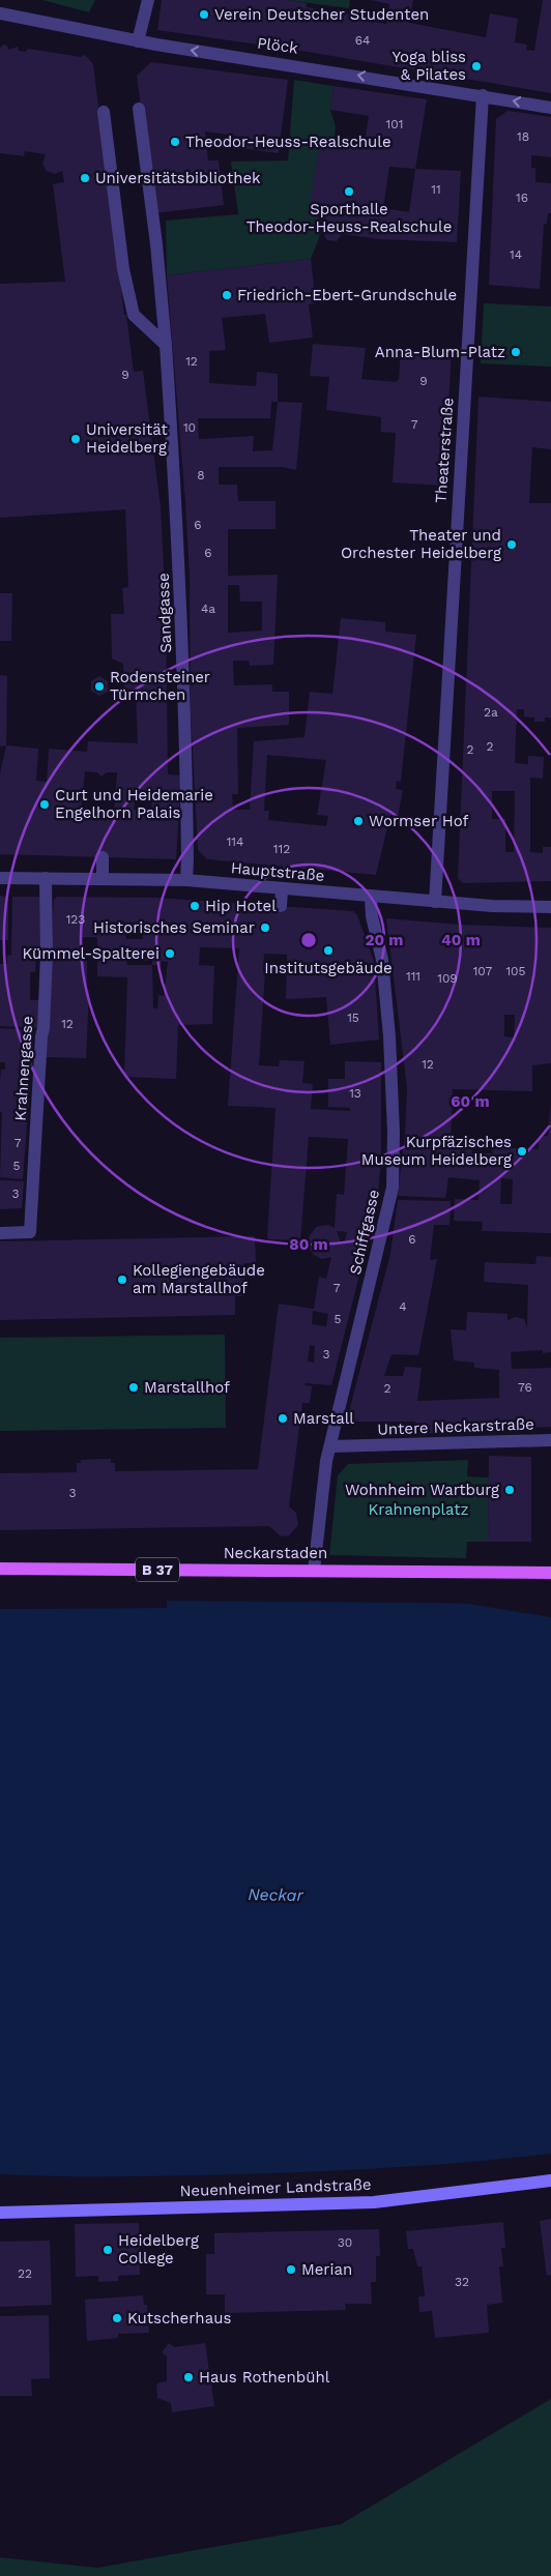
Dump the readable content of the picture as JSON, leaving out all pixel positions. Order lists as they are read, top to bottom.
{
  "streets": {
    "main road": ["Neckarstaden", "B 37", "Neuenheimer Landstraße"],
    "street": [
      "Plöck",
      "Theaterstraße",
      "Sandgasse",
      "Hauptstraße",
      "Krahnengasse",
      "Schiffgasse",
      "Untere Neckarstraße"
    ]
  },
  "crossings": [
    ["Plöck", "Theaterstraße"],
    ["Theaterstraße", "Hauptstraße"],
    ["Sandgasse", "Hauptstraße"],
    ["Hauptstraße", "Krahnengasse"],
    ["Hauptstraße", "Schiffgasse"],
    ["Schiffgasse", "Untere Neckarstraße"],
    ["Schiffgasse", "Neckarstaden"]
  ],
  "one_way": ["Plöck"],
  "water": ["Neckar"],
  "parks": ["Krahnenplatz"],
  "places": [
    "Verein Deutscher Studenten",
    "Yoga bliss & Pilates",
    "Theodor-Heuss-Realschule",
    "Universitätsbibliothek",
    "Sporthalle Theodor-Heuss-Realschule",
    "Friedrich-Ebert-Grundschule",
    "Anna-Blum-Platz",
    "Universität Heidelberg",
    "Theater und Orchester Heidelberg",
    "Rodensteiner Türmchen",
    "Curt und Heidemarie Engelhorn Palais",
    "Wormser Hof",
    "Hip Hotel",
    "Historisches Seminar",
    "Institutsgebäude",
    "Kümmel-Spalterei",
    "Kurpfäzisches Museum Heidelberg",
    "Kollegiengebäude am Marstallhof",
    "Marstallhof",
    "Marstall",
    "Wohnheim Wartburg",
    "Heidelberg College",
    "Merian",
    "Kutscherhaus",
    "Haus Rothenbühl"
  ],
  "house_numbers": [
    "64",
    "101",
    "18",
    "11",
    "16",
    "14",
    "12",
    "9",
    "9",
    "7",
    "10",
    "8",
    "6",
    "6",
    "4a",
    "2a",
    "2",
    "2",
    "114",
    "112",
    "123",
    "107",
    "105",
    "111",
    "109",
    "15",
    "12",
    "12",
    "13",
    "7",
    "5",
    "3",
    "6",
    "7",
    "4",
    "5",
    "3",
    "76",
    "2",
    "3",
    "30",
    "22",
    "32"
  ],
  "rings": [
    "20 m",
    "40 m",
    "60 m",
    "80 m"
  ]
}
